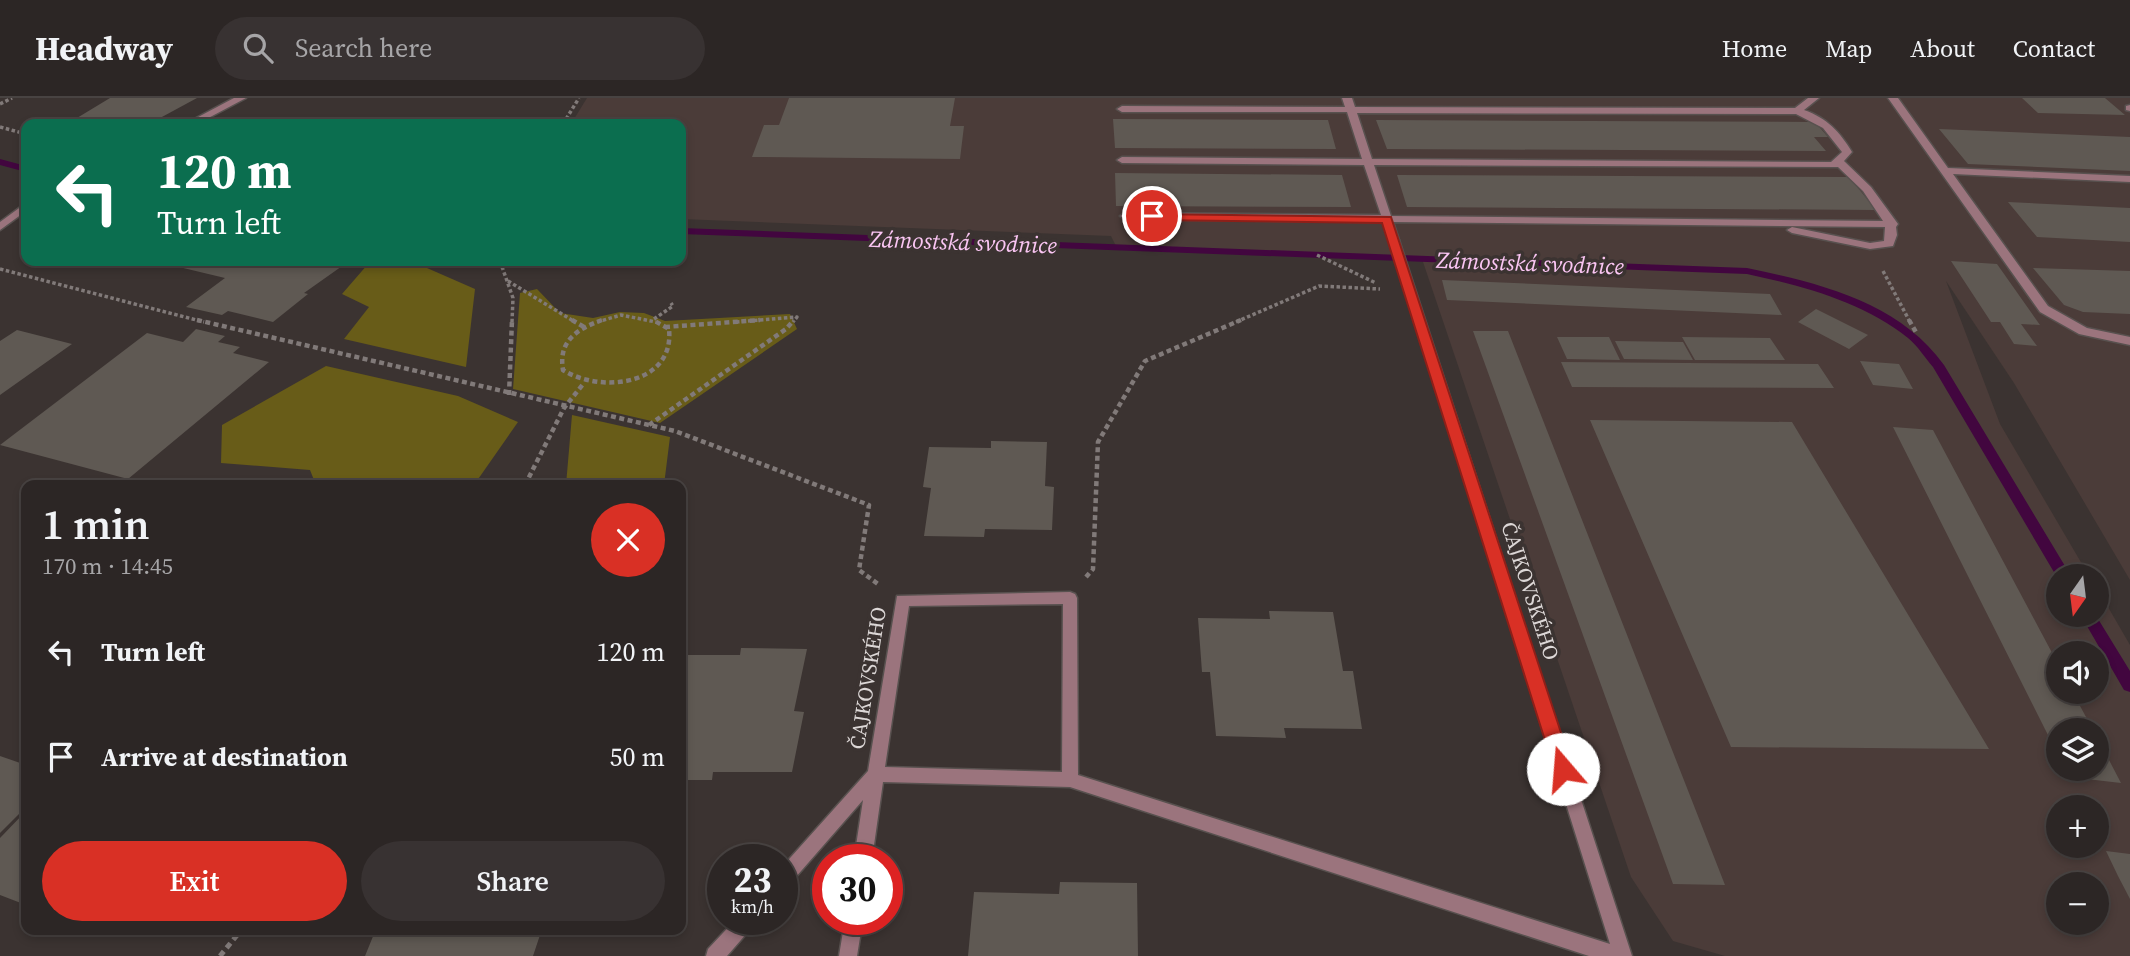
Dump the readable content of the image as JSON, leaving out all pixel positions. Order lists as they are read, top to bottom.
{
  "streets": {
    "street": ["ČAJKOVSKÉHO"]
  },
  "water": ["Zámostská svodnice"],
  "north": "bottom",
  "page": {
    "header": "Headway",
    "search": "Search here",
    "nav": [
      "Home",
      "Map",
      "About",
      "Contact"
    ],
    "turn": ["120 m", "Turn left"],
    "heading": ["1 min", "170 m · 14:45"],
    "map_buttons": ["+", "−"],
    "list": [
      {
        "name": "Turn left",
        "value": "120 m"
      },
      {
        "name": "Arrive at destination",
        "value": "50 m"
      }
    ],
    "buttons": ["Exit", "Share"],
    "speed": "23 km/h",
    "limit": "30"
  }
}
